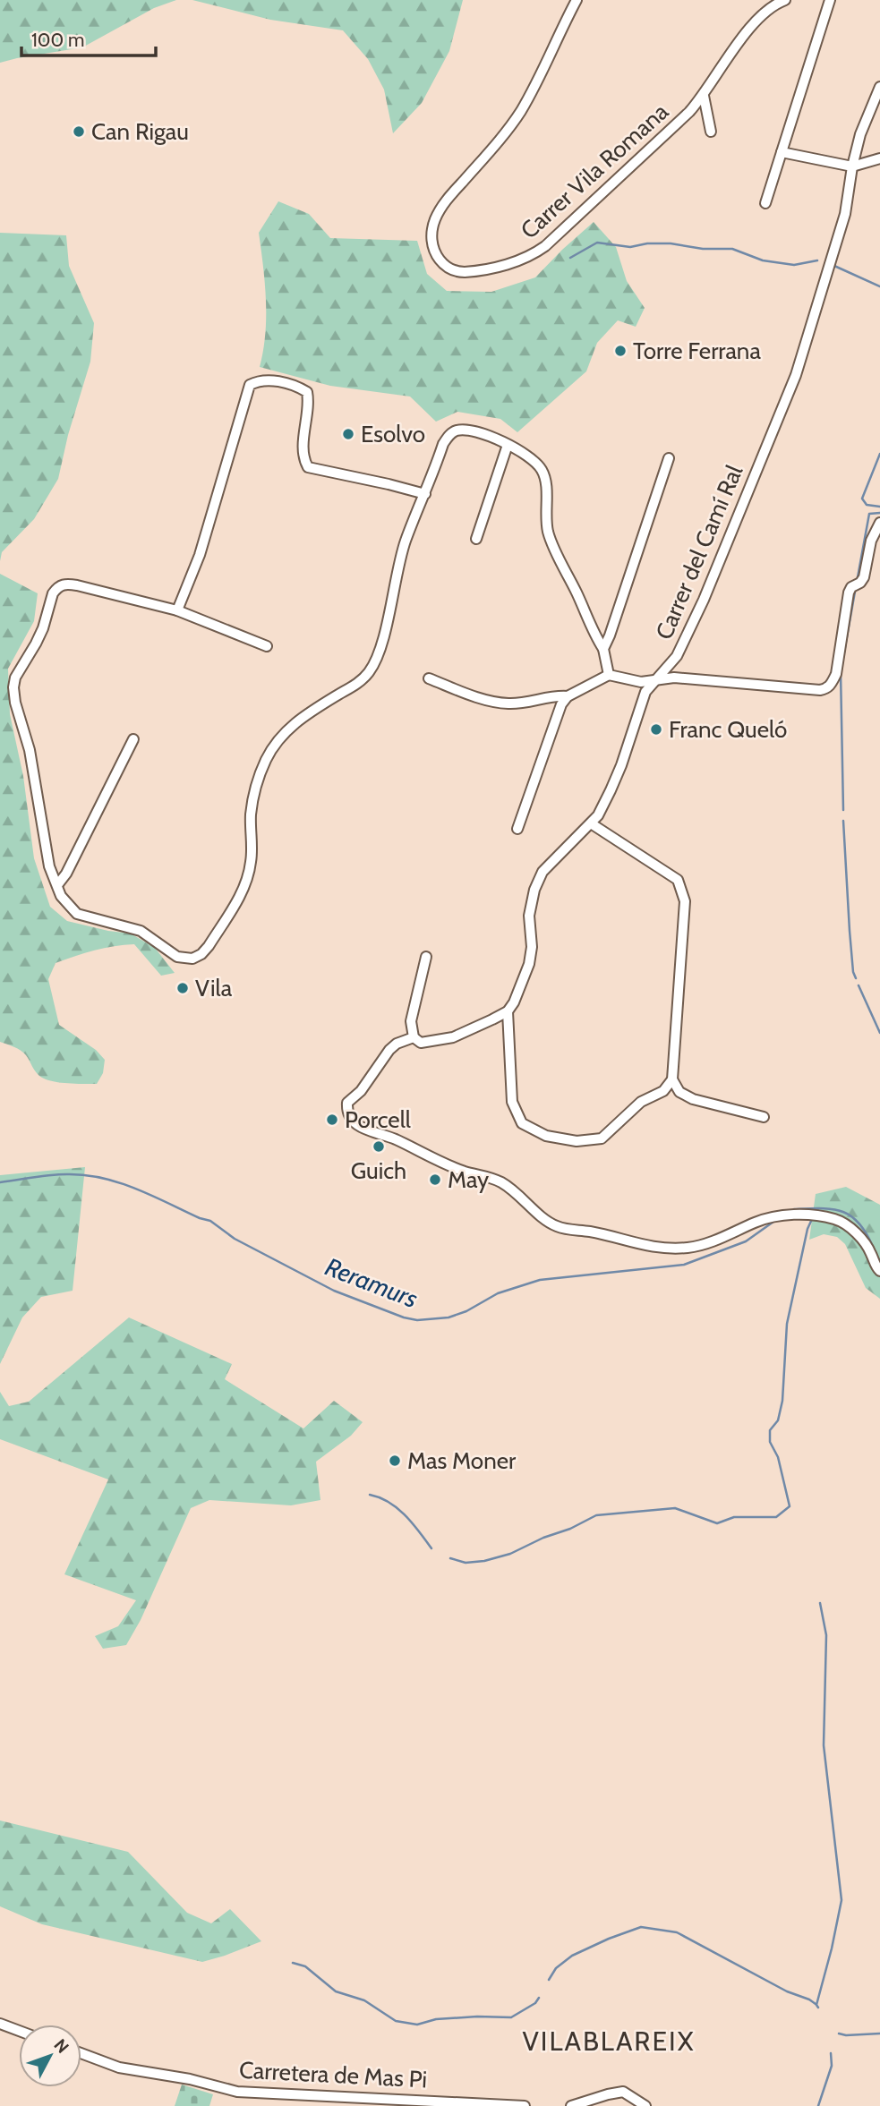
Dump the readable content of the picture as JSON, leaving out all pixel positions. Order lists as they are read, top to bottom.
{
  "streets": {
    "street": ["Carrer Vila Romana", "Carrer del Camí Ral", "Carretera de Mas Pi"]
  },
  "districts": ["VILABLAREIX"],
  "water": ["Reramurs"],
  "places": [
    "Can Rigau",
    "Torre Ferrana",
    "Esolvo",
    "Franc Queló",
    "Vila",
    "Porcell",
    "Guich",
    "May",
    "Mas Moner"
  ],
  "scale_bar": "100 m",
  "north": "top right"
}
